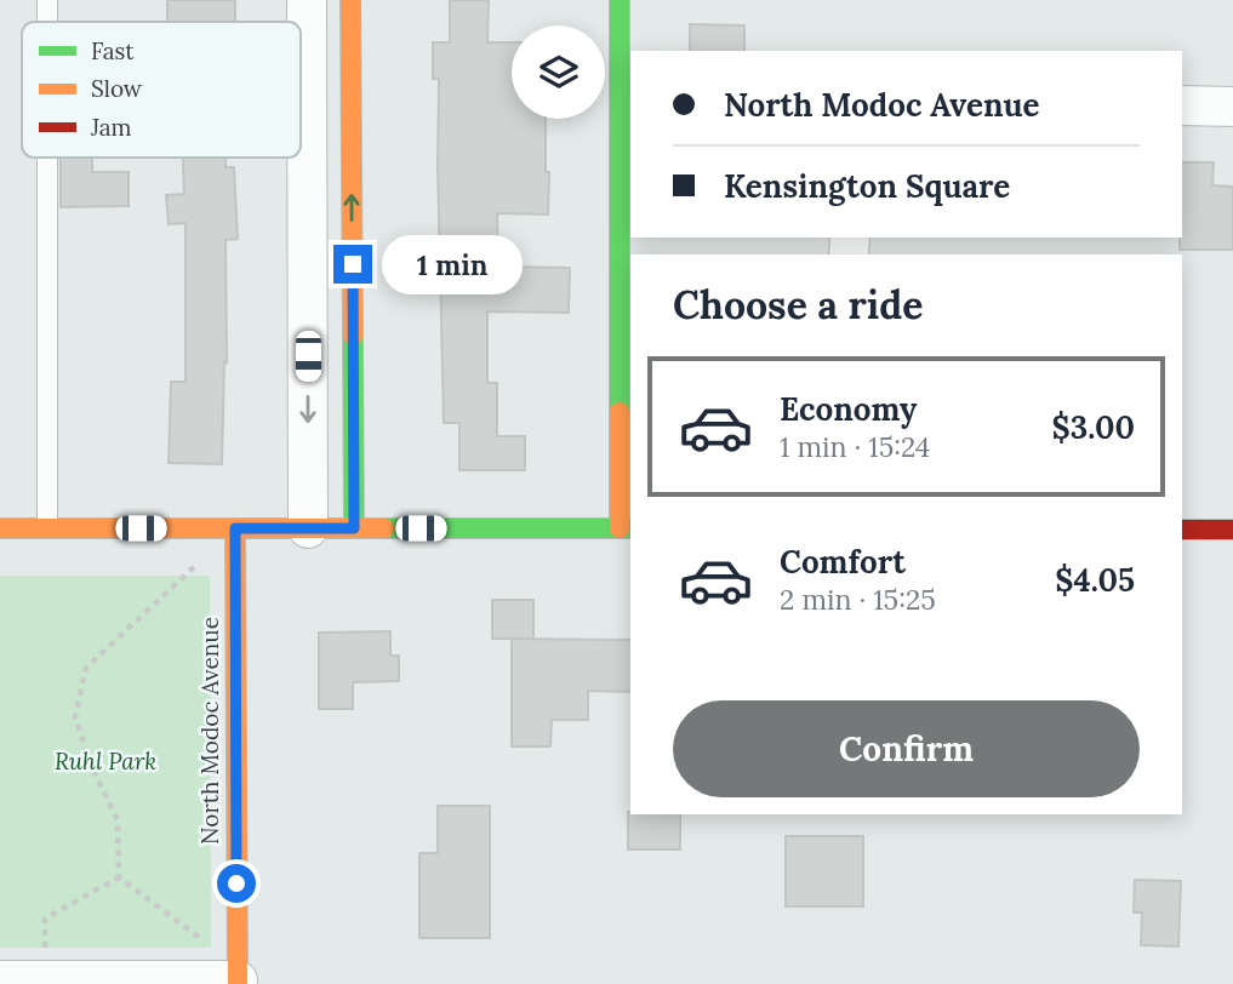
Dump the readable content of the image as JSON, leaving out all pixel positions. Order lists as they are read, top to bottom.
{
  "streets": {
    "street": ["North Modoc Avenue"]
  },
  "parks": ["Ruhl Park"],
  "legend": ["Fast", "Slow", "Jam"],
  "page": {
    "banner": ["North Modoc Avenue", "Kensington Square"],
    "bubble": "1 min",
    "heading": "Choose a ride",
    "list": [
      {
        "name": "Economy",
        "note": "1 min · 15:24",
        "value": "$3.00"
      },
      {
        "name": "Comfort",
        "note": "2 min · 15:25",
        "value": "$4.05"
      }
    ],
    "buttons": "Confirm"
  }
}
